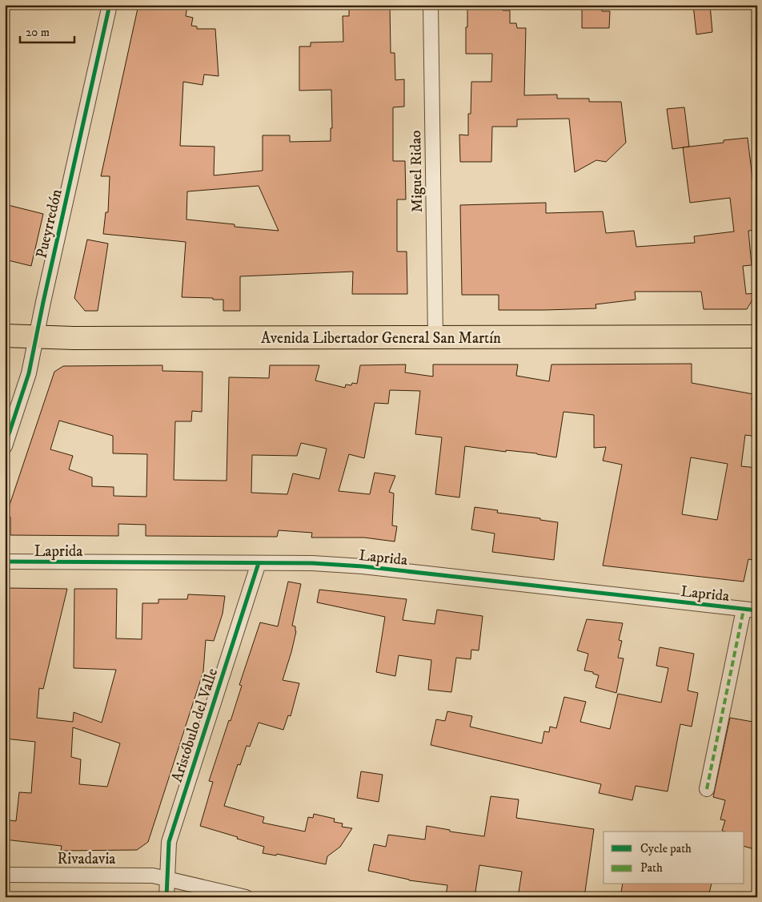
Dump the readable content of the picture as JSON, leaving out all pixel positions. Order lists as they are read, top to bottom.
{
  "streets": {
    "main road": ["Avenida Libertador General San Martín"],
    "street": [
      "Miguel Ridao",
      "Pueyrredón",
      "Laprida",
      "Aristóbulo del Valle",
      "Rivadavia"
    ]
  },
  "crossings": [
    ["Miguel Ridao", "Avenida Libertador General San Martín"],
    ["Pueyrredón", "Avenida Libertador General San Martín"],
    ["Laprida", "Aristóbulo del Valle"],
    ["Aristóbulo del Valle", "Rivadavia"]
  ],
  "legend": ["Cycle path", "Path"],
  "scale_bar": "20 m"
}
